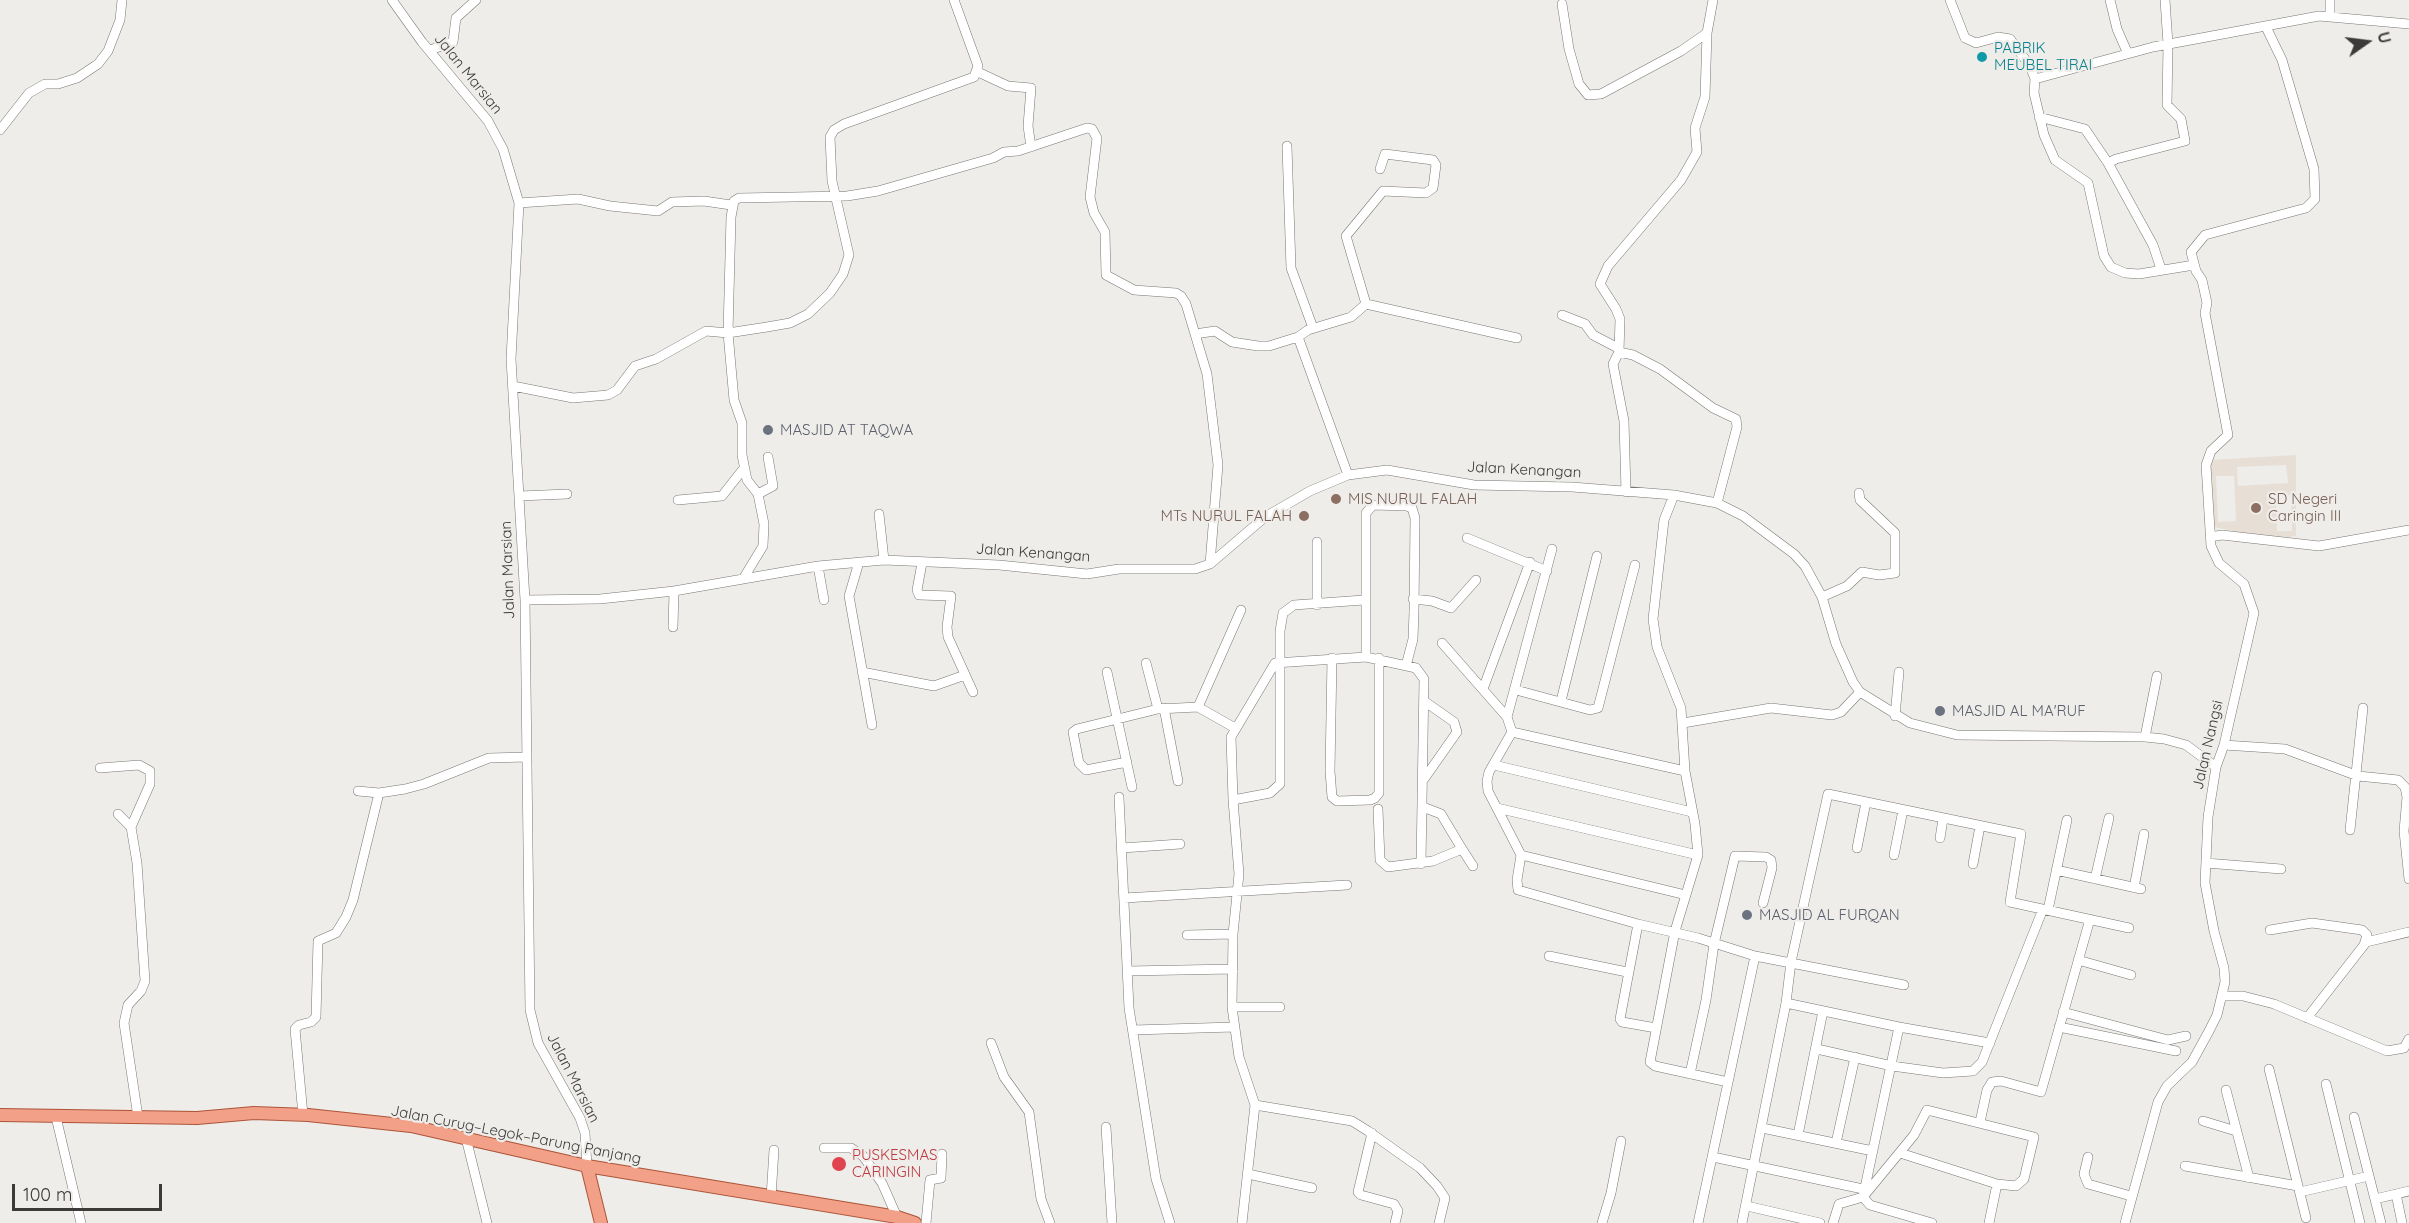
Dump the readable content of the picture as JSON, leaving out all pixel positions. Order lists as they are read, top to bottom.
{
  "streets": {
    "main road": ["Jalan Curug–Legok–Parung Panjang"],
    "street": ["Jalan Marsian", "Jalan Kenangan", "Jalan Nangsi"]
  },
  "crossings": [
    ["Jalan Marsian", "Jalan Kenangan"],
    ["Jalan Marsian", "Jalan Curug–Legok–Parung Panjang"],
    ["Jalan Kenangan", "Jalan Nangsi"]
  ],
  "places": [
    "PABRIK MEUBEL TIRAI",
    "MASJID AT TAQWA",
    "MIS NURUL FALAH",
    "SD Negeri Caringin III",
    "MTs NURUL FALAH",
    "MASJID AL MA'RUF",
    "MASJID AL FURQAN",
    "PUSKESMAS CARINGIN"
  ],
  "scale_bar": "100 m",
  "north": "right"
}
